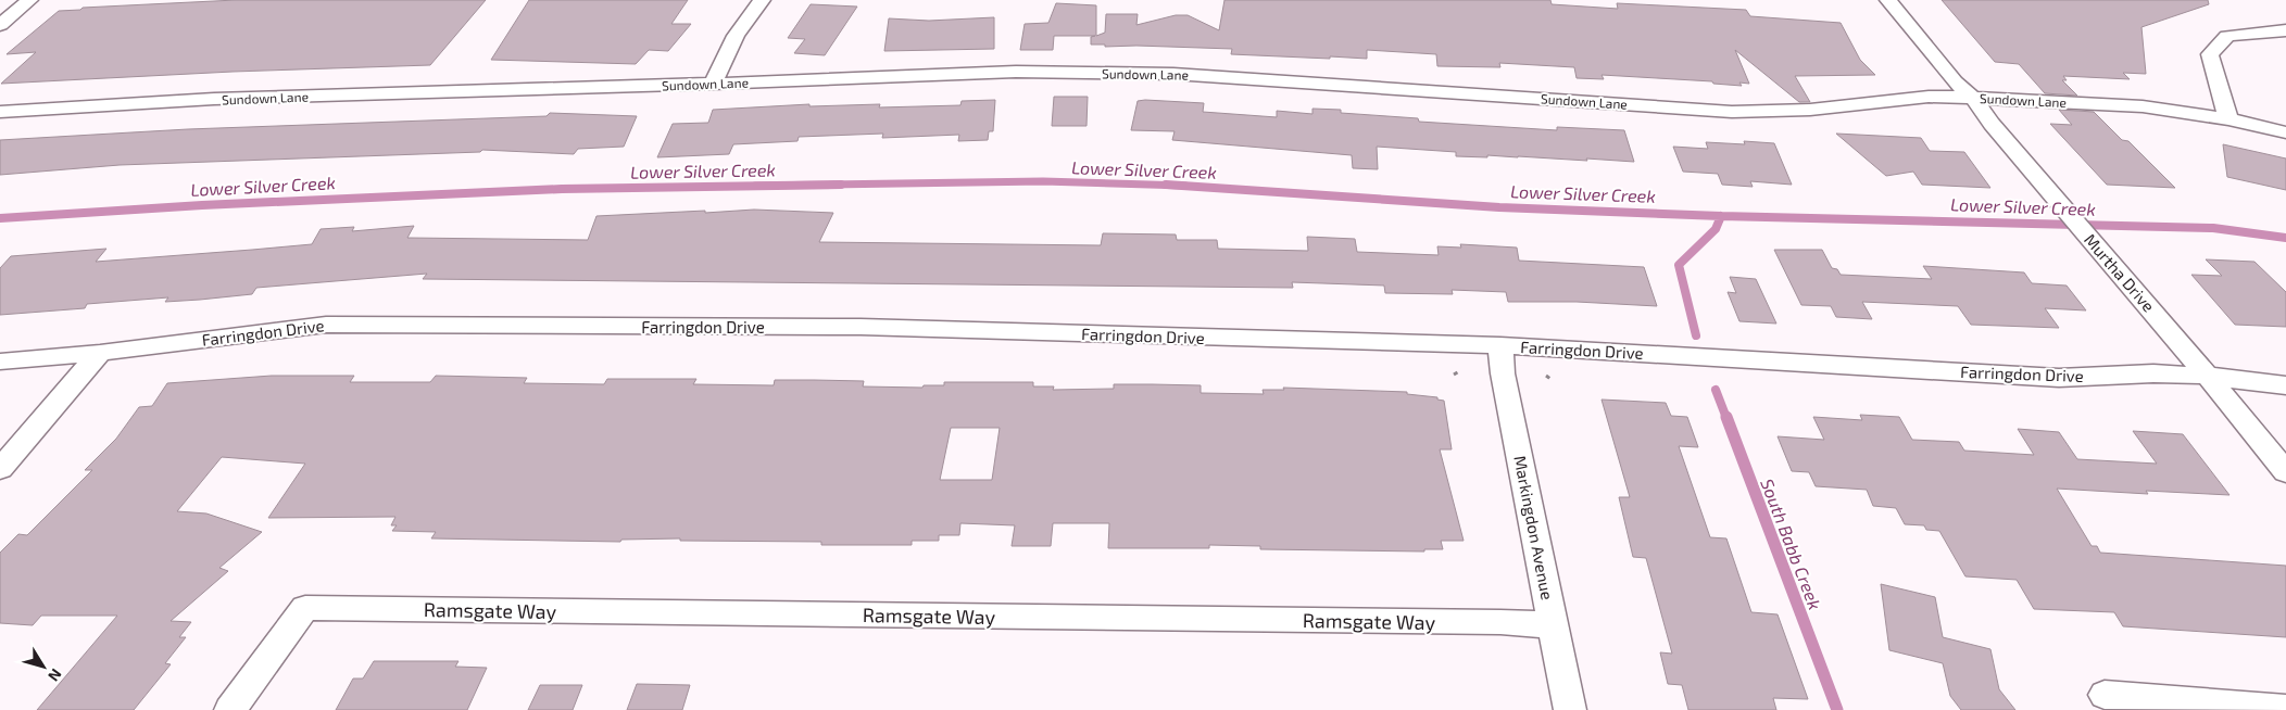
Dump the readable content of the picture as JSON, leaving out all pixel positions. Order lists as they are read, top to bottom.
{
  "streets": {
    "street": [
      "Sundown Lane",
      "Murtha Drive",
      "Farringdon Drive",
      "Markingdon Avenue",
      "Ramsgate Way"
    ]
  },
  "crossings": [
    ["Sundown Lane", "Murtha Drive"],
    ["Murtha Drive", "Farringdon Drive"],
    ["Farringdon Drive", "Markingdon Avenue"],
    ["Markingdon Avenue", "Ramsgate Way"]
  ],
  "water": ["Lower Silver Creek", "South Babb Creek"],
  "north": "bottom right"
}
